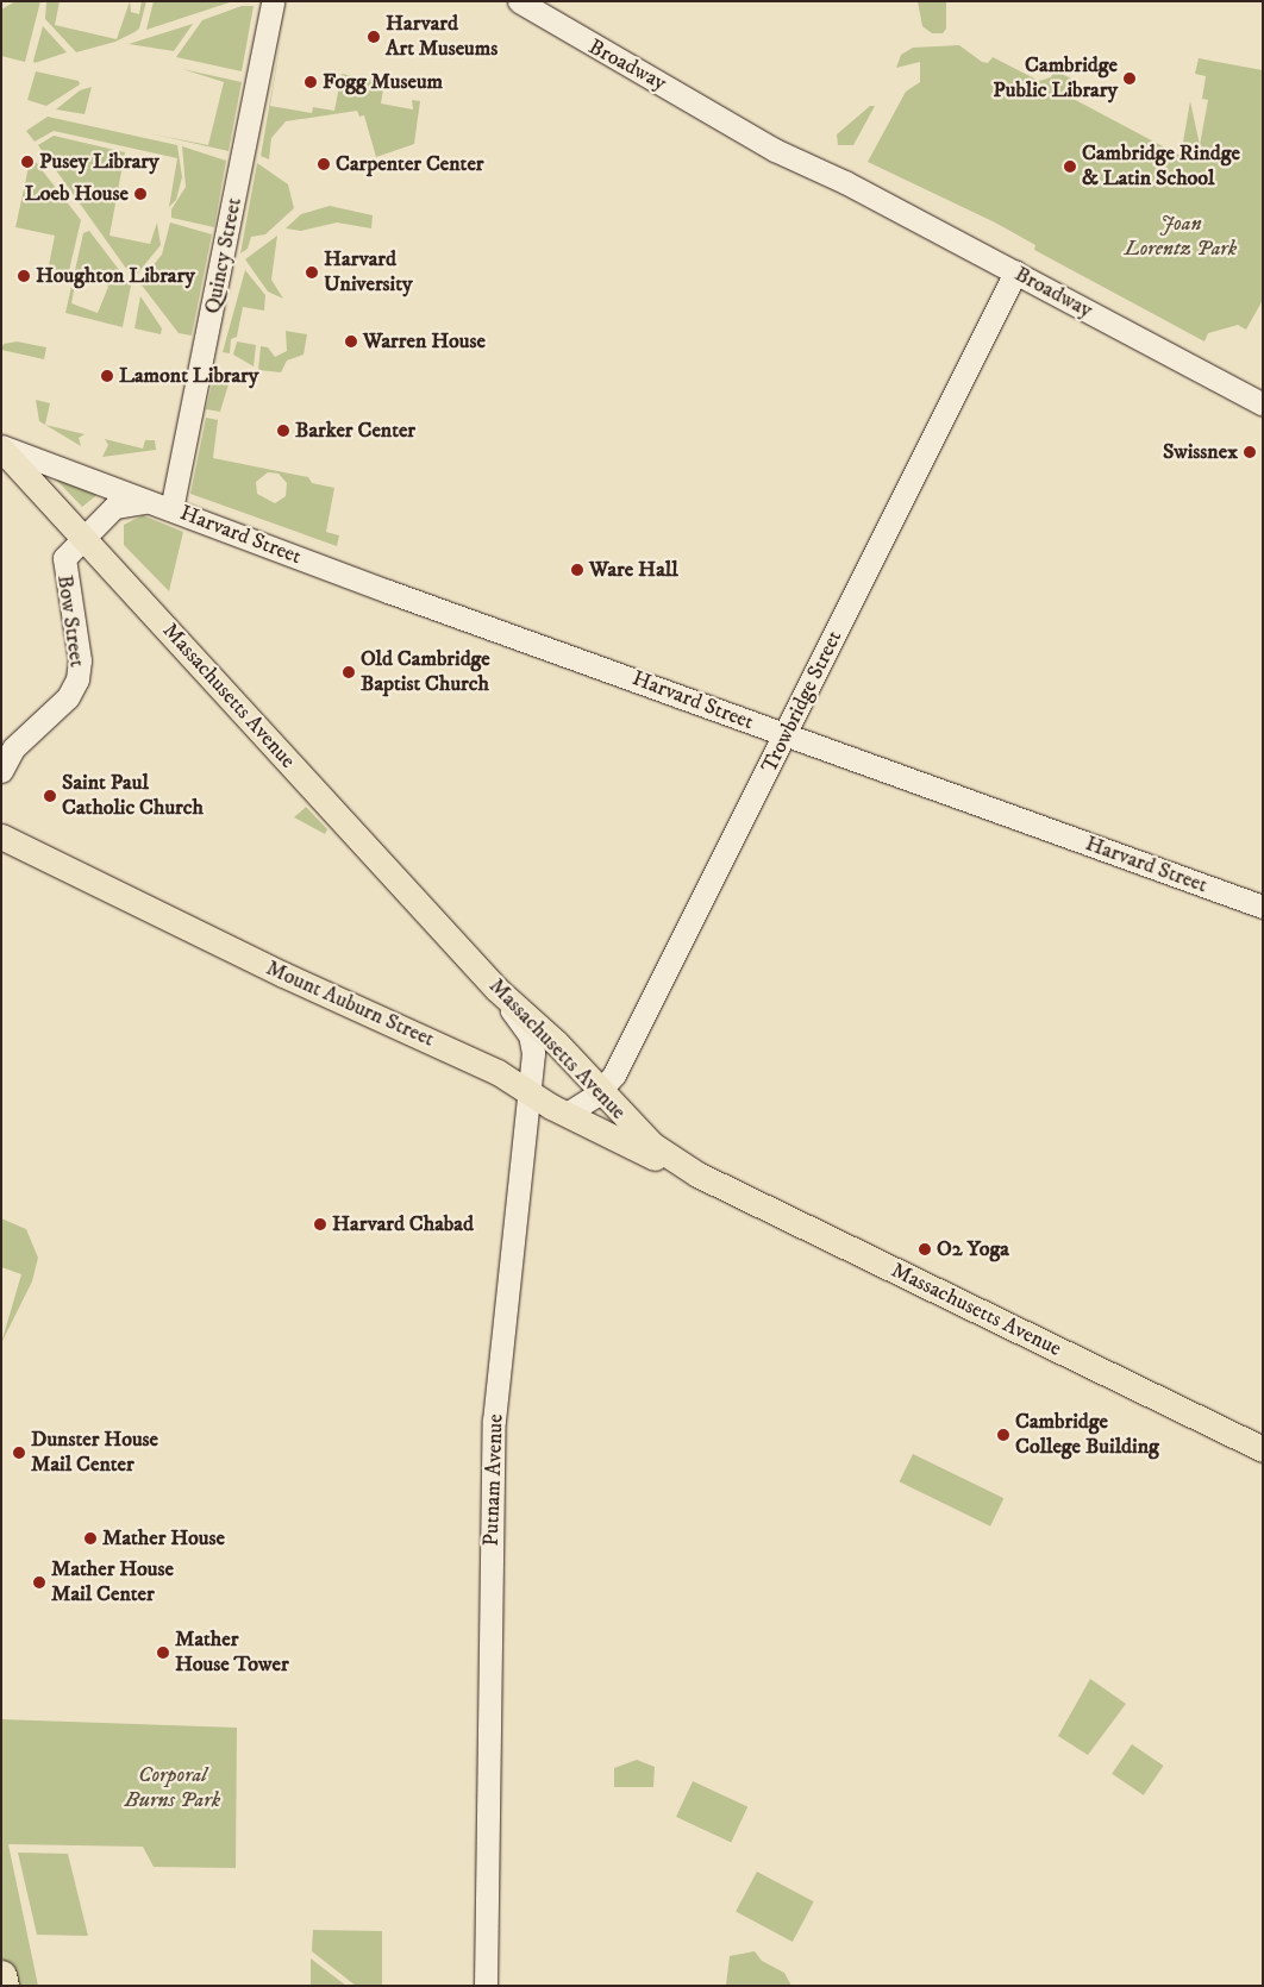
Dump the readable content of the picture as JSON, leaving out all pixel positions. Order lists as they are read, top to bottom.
{
  "streets": {
    "main road": [
      "Broadway",
      "Quincy Street",
      "Harvard Street",
      "Bow Street",
      "Massachusetts Avenue",
      "Trowbridge Street",
      "Mount Auburn Street",
      "Putnam Avenue"
    ]
  },
  "crossings": [
    ["Broadway", "Trowbridge Street"],
    ["Quincy Street", "Harvard Street"],
    ["Harvard Street", "Bow Street"],
    ["Harvard Street", "Massachusetts Avenue"],
    ["Harvard Street", "Trowbridge Street"],
    ["Bow Street", "Massachusetts Avenue"],
    ["Massachusetts Avenue", "Trowbridge Street"],
    ["Massachusetts Avenue", "Mount Auburn Street"],
    ["Massachusetts Avenue", "Putnam Avenue"],
    ["Trowbridge Street", "Mount Auburn Street"],
    ["Mount Auburn Street", "Putnam Avenue"]
  ],
  "parks": ["Joan Lorentz Park", "Corporal Burns Park"],
  "places": [
    "Harvard Art Museums",
    "Cambridge Public Library",
    "Fogg Museum",
    "Pusey Library",
    "Carpenter Center",
    "Cambridge Rindge & Latin School",
    "Loeb House",
    "Harvard University",
    "Houghton Library",
    "Warren House",
    "Lamont Library",
    "Barker Center",
    "Swissnex",
    "Ware Hall",
    "Old Cambridge Baptist Church",
    "Saint Paul Catholic Church",
    "Harvard Chabad",
    "O2 Yoga",
    "Cambridge College Building",
    "Dunster House Mail Center",
    "Mather House",
    "Mather House Mail Center",
    "Mather House Tower"
  ]
}
